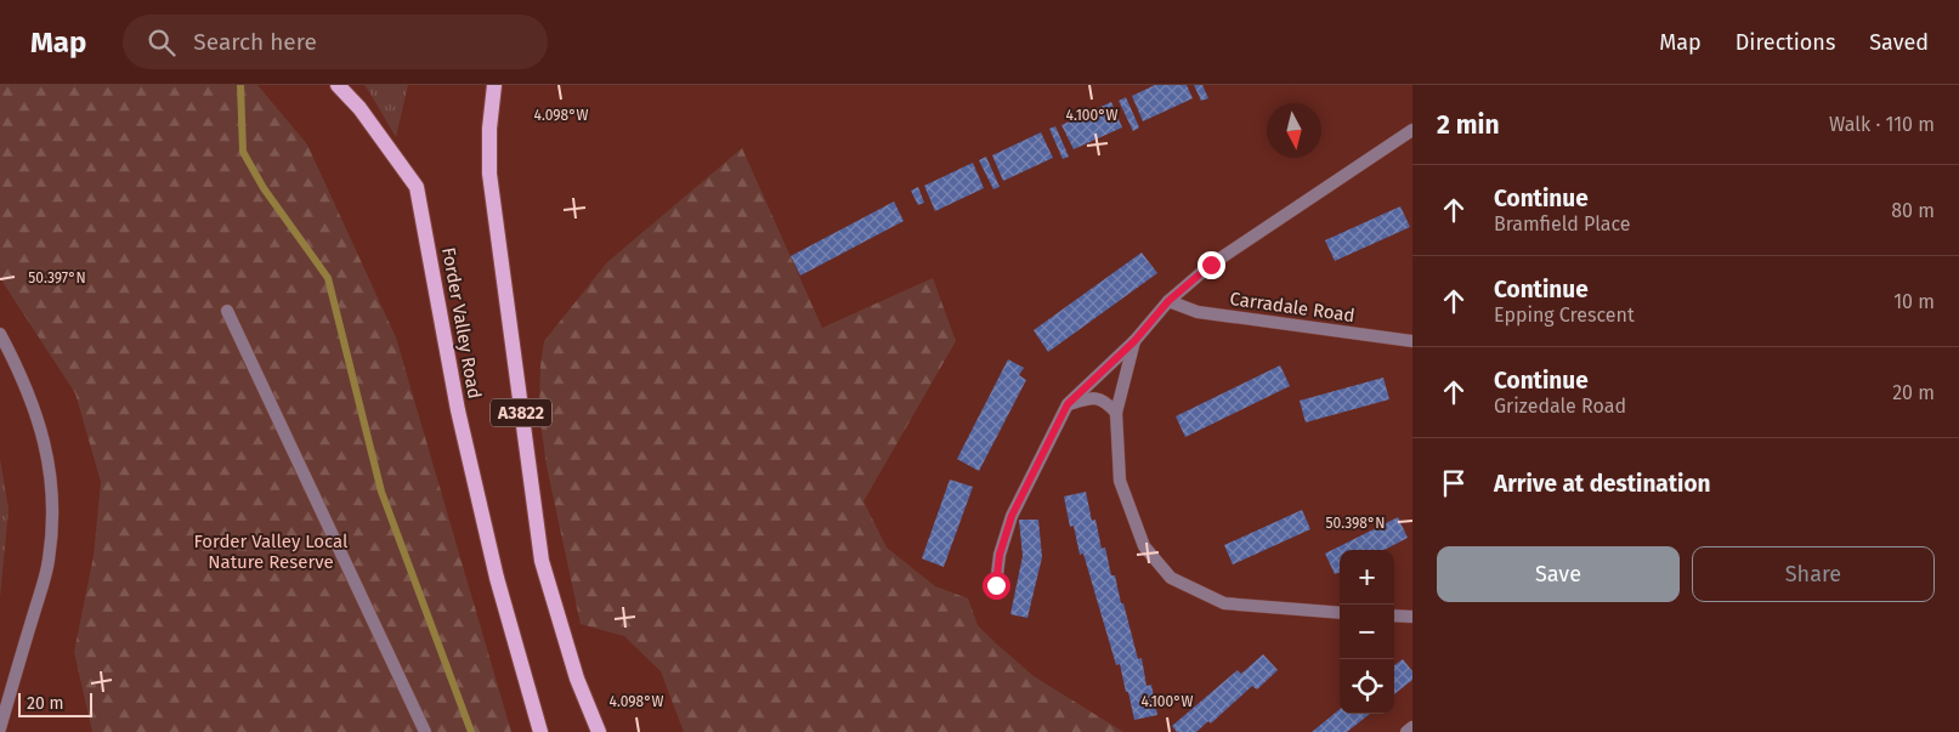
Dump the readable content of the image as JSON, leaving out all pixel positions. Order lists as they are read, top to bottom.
{
  "streets": {
    "main road": ["Forder Valley Road", "A3822"],
    "street": ["Carradale Road"]
  },
  "parks": ["Forder Valley Local Nature Reserve"],
  "scale_bar": "20 m",
  "north": "bottom",
  "page": {
    "header": "Map",
    "search": "Search here",
    "nav": ["Map", "Directions", "Saved"],
    "heading": ["2 min", "Walk · 110 m"],
    "list": [
      ["Continue", "Bramfield Place", "80 m"],
      ["Continue", "Epping Crescent", "10 m"],
      ["Continue", "Grizedale Road", "20 m"],
      "Arrive at destination"
    ],
    "buttons": ["Save", "Share"],
    "map_buttons": ["+", "−"],
    "scale": "20 m"
  },
  "coordinates": [
    "4.098°W",
    "4.100°W",
    "50.397°N",
    "50.398°N"
  ]
}
